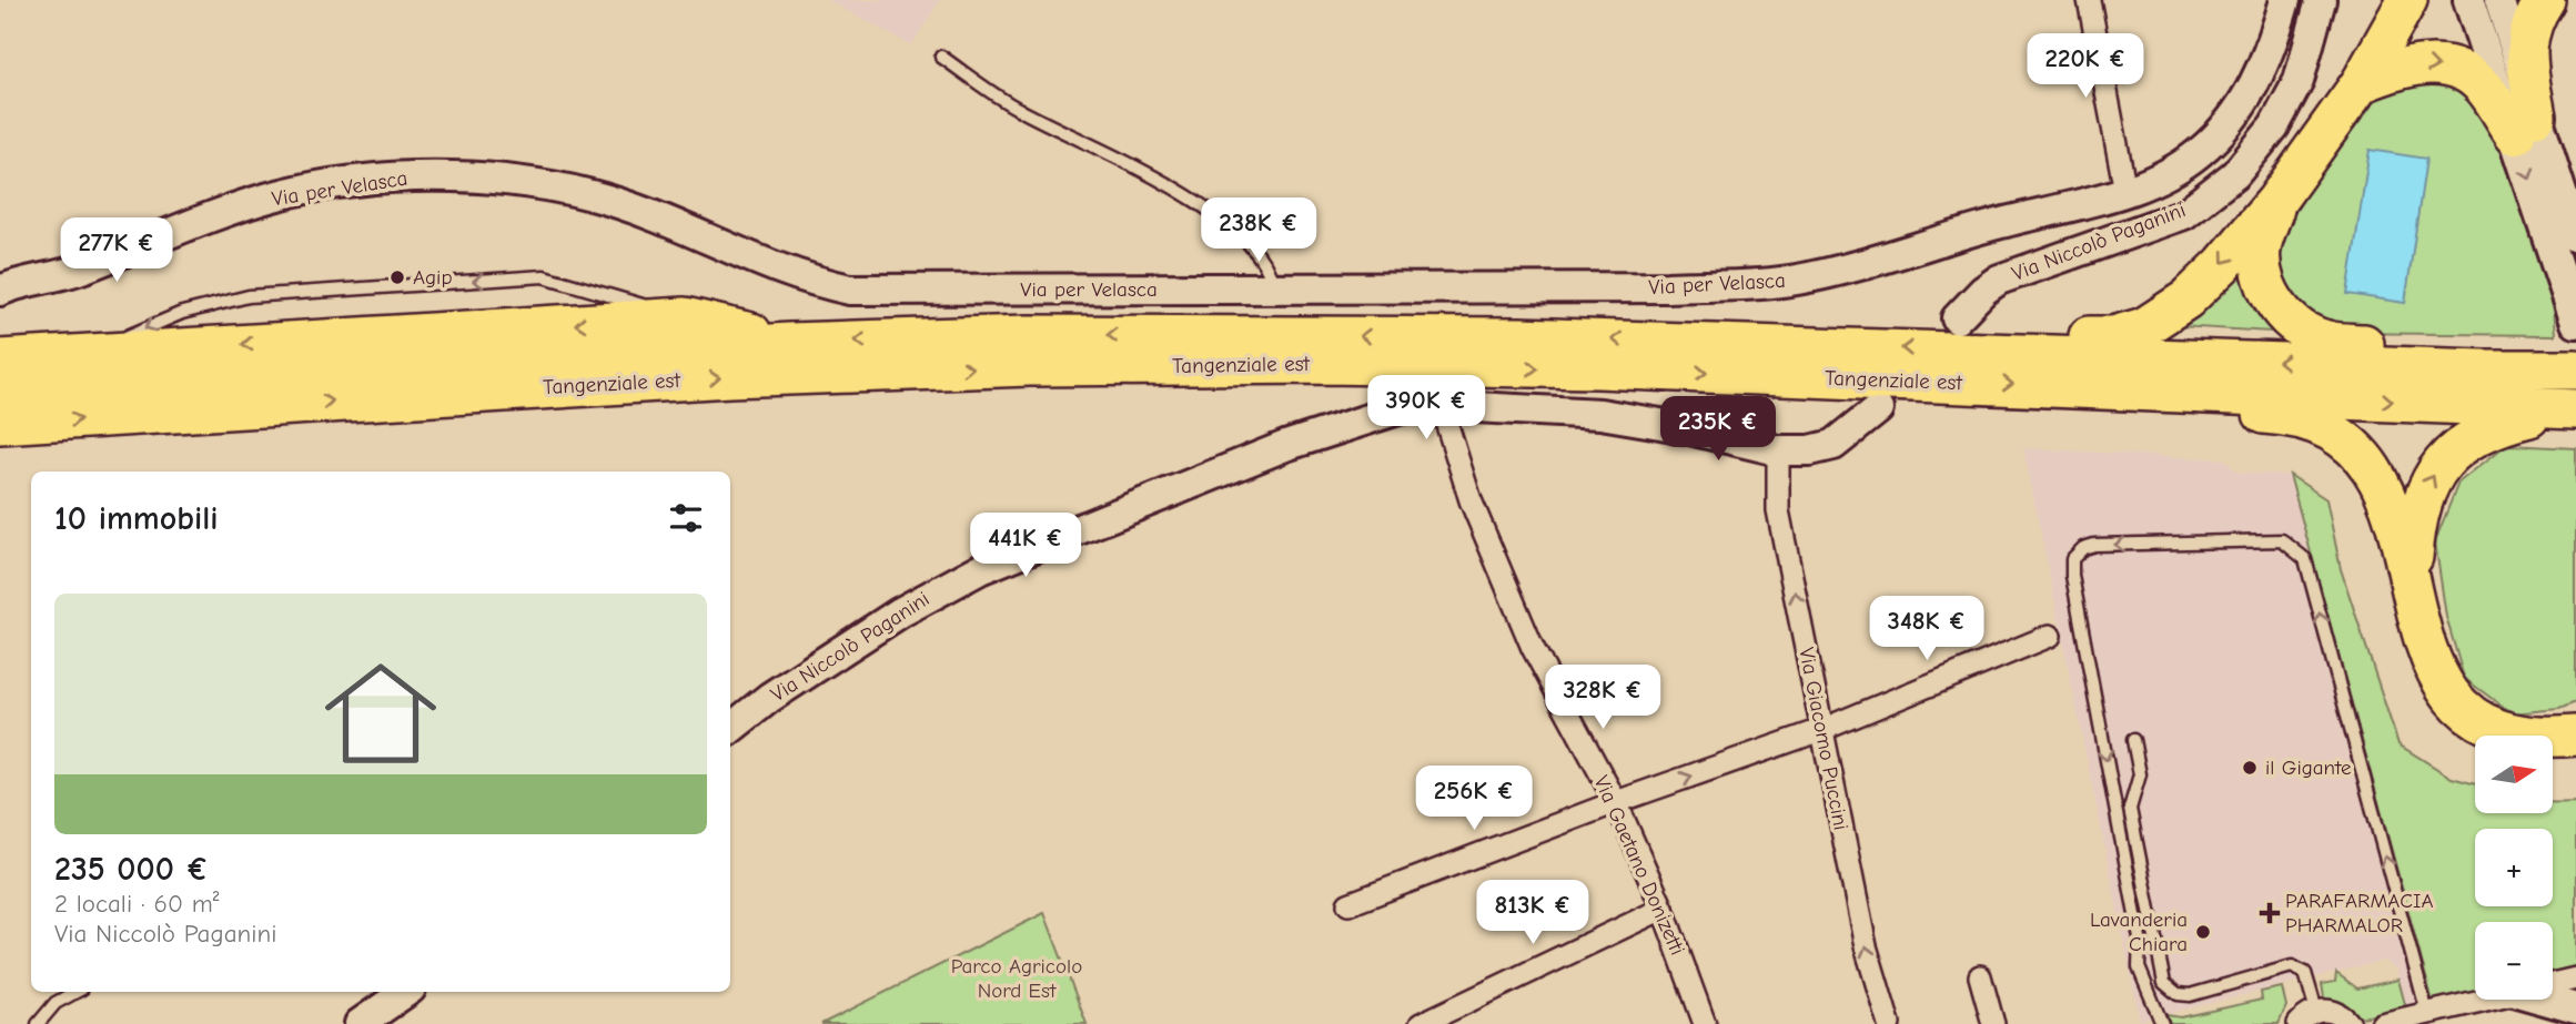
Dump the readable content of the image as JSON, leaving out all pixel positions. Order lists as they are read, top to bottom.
{
  "streets": {
    "highway": ["Tangenziale est"],
    "street": [
      "Via per Velasca",
      "Via Niccolò Paganini",
      "Via Giacomo Puccini",
      "Via Gaetano Donizetti"
    ]
  },
  "crossings": [
    ["Via Niccolò Paganini", "Via Giacomo Puccini"],
    ["Via Niccolò Paganini", "Via Gaetano Donizetti"]
  ],
  "one_way": ["Via Giacomo Puccini"],
  "parks": ["Parco Agricolo Nord Est"],
  "places": {
    "other": ["Agip", "il Gigante", "Lavanderia Chiara"],
    "health": ["PARAFARMACIA PHARMALOR"]
  },
  "north": "right",
  "page": {
    "price": [
      "220K €",
      "238K €",
      "277K €",
      "390K €",
      "235K €",
      "441K €",
      "348K €",
      "328K €",
      "256K €",
      "813K €"
    ],
    "heading": "10 immobili",
    "list": [
      {
        "name": "235 000 €",
        "note": "2 locali · 60 m² · Via Niccolò Paganini"
      }
    ],
    "map_buttons": ["+", "−"]
  }
}
